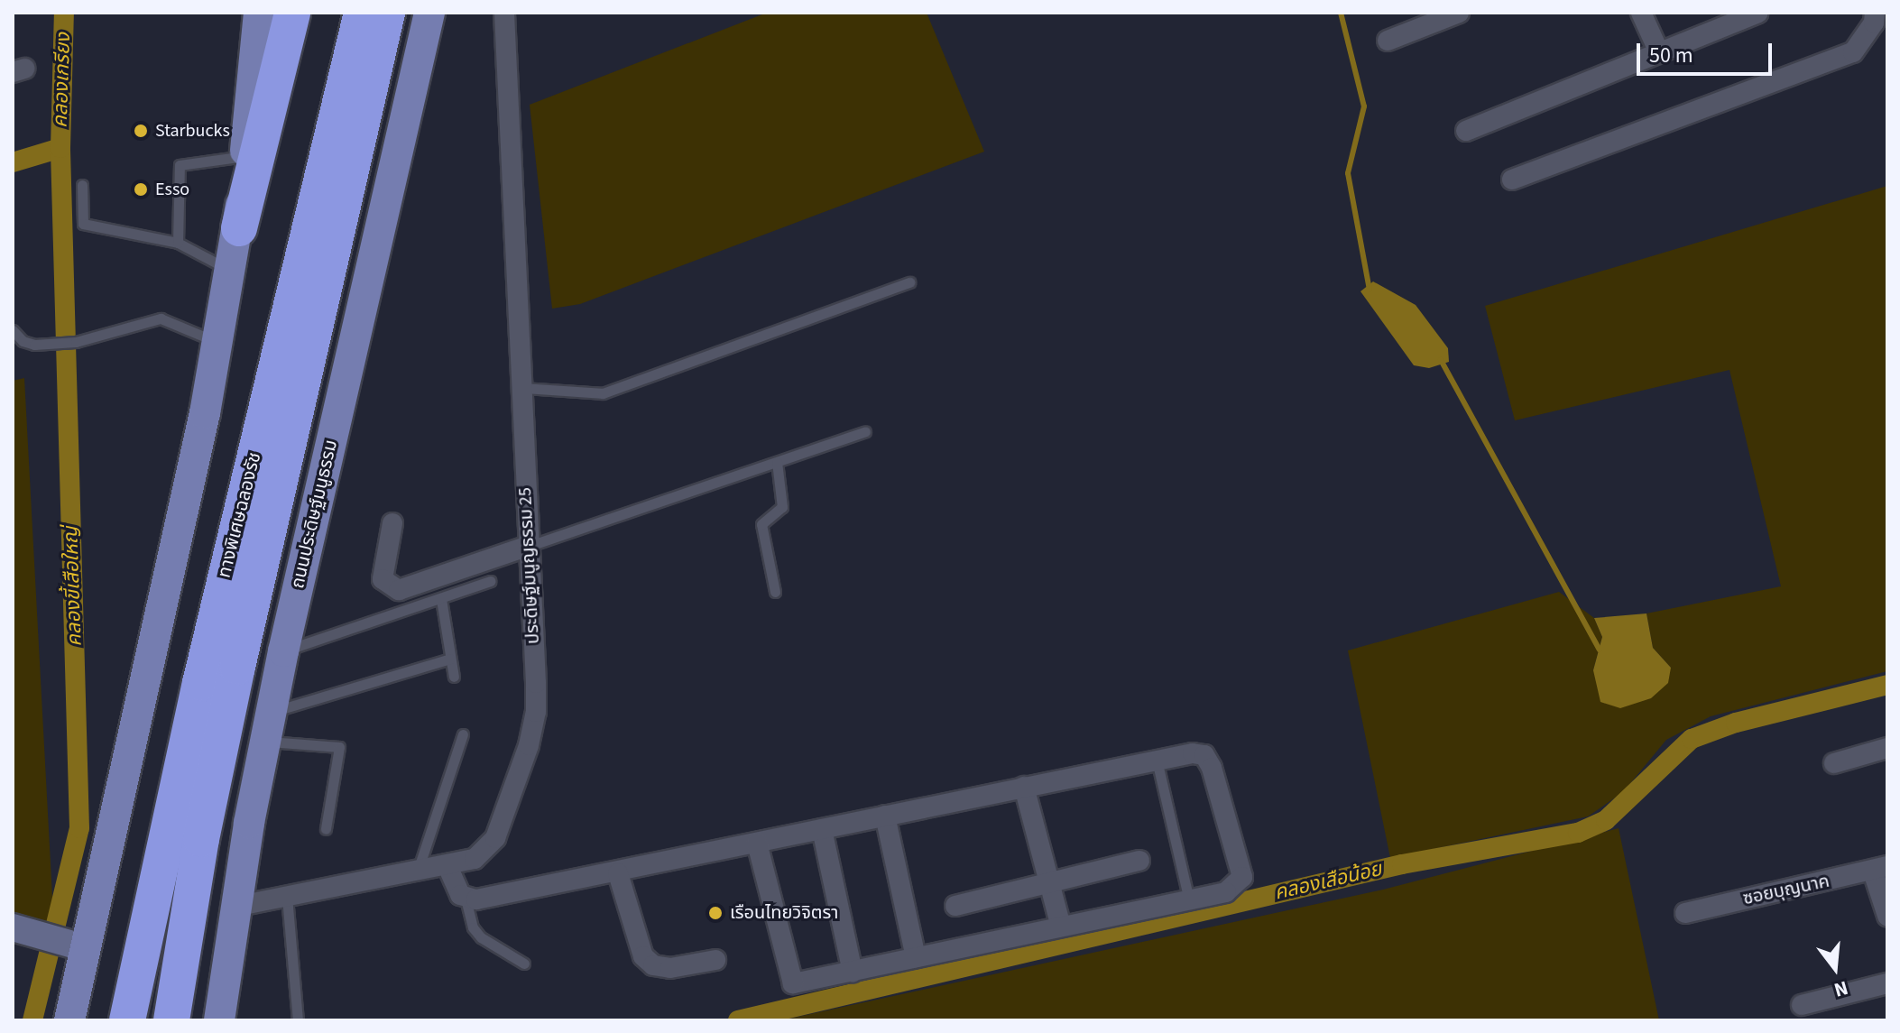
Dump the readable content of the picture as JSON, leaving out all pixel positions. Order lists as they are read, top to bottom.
{
  "streets": {
    "highway": ["ทางพิเศษฉลองรัช"],
    "main road": ["ถนนประดิษฐ์มนูธรรม"],
    "street": ["ประดิษฐ์มนูญธรรม 25", "ซอยบุญนาค"]
  },
  "crossings": [
    ["ถนนประดิษฐ์มนูธรรม", "ประดิษฐ์มนูญธรรม 25"]
  ],
  "water": ["คลองเกรียง", "คลองขี้เสือใหญ่", "คลองเสือน้อย"],
  "places": ["Starbucks", "Esso", "เรือนไทยวิจิตรา"],
  "scale_bar": "50 m",
  "north": "bottom"
}
